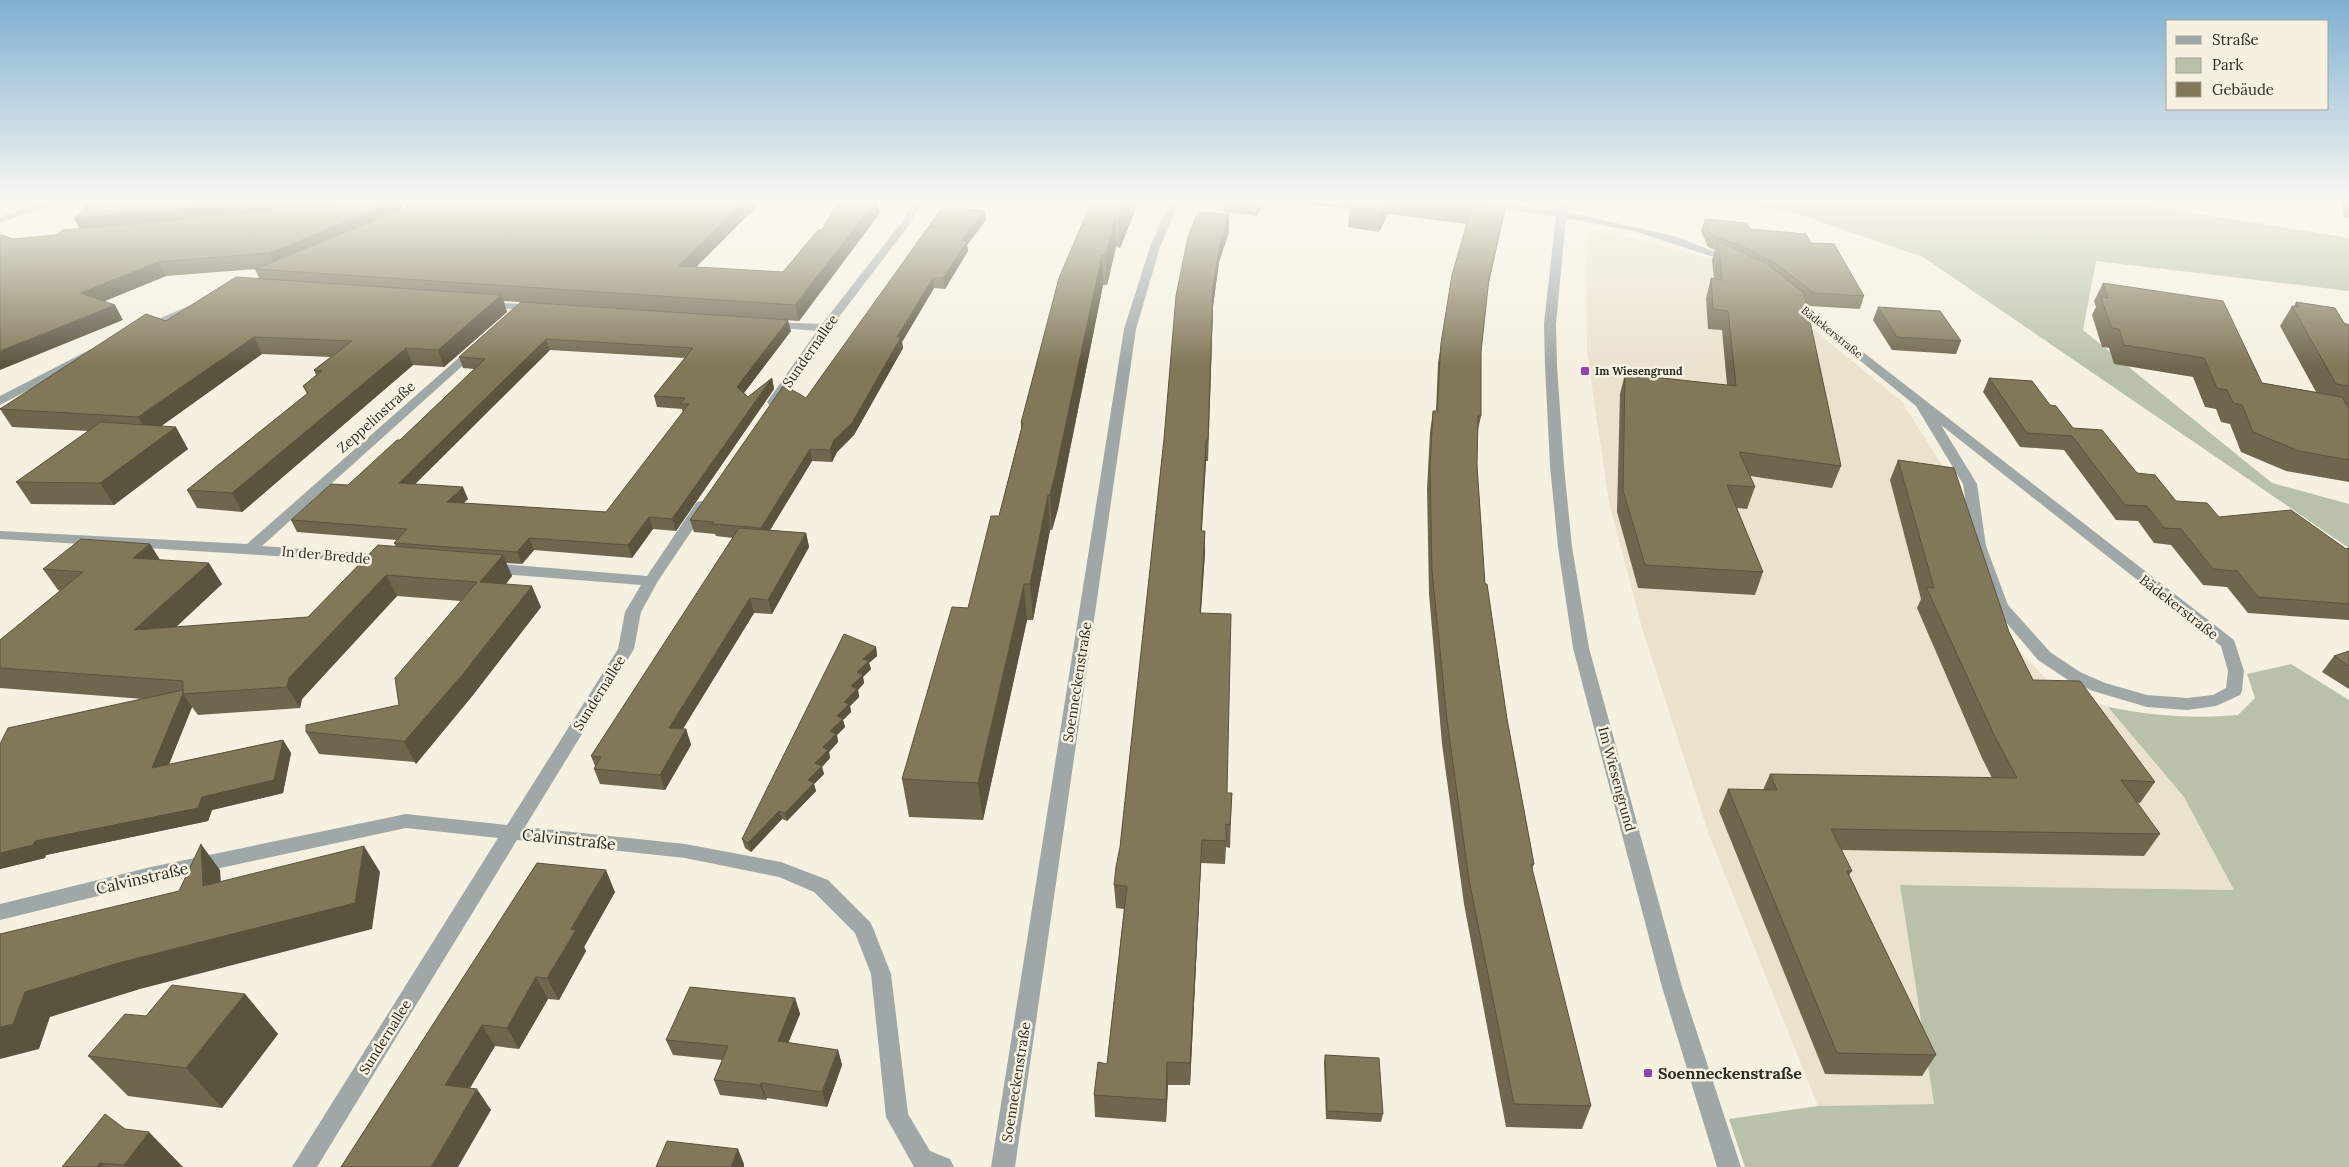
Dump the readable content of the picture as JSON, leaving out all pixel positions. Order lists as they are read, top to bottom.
{
  "streets": {
    "street": [
      "Bädekerstraße",
      "Sundernallee",
      "Zeppelinstraße",
      "In der Bredde",
      "Soenneckenstraße",
      "Im Wiesengrund",
      "Calvinstraße"
    ]
  },
  "crossings": [
    ["Sundernallee", "Calvinstraße"],
    ["Zeppelinstraße", "In der Bredde"]
  ],
  "places": {
    "transit": ["Im Wiesengrund", "Soenneckenstraße"]
  },
  "legend": ["Straße", "Park", "Gebäude"]
}
